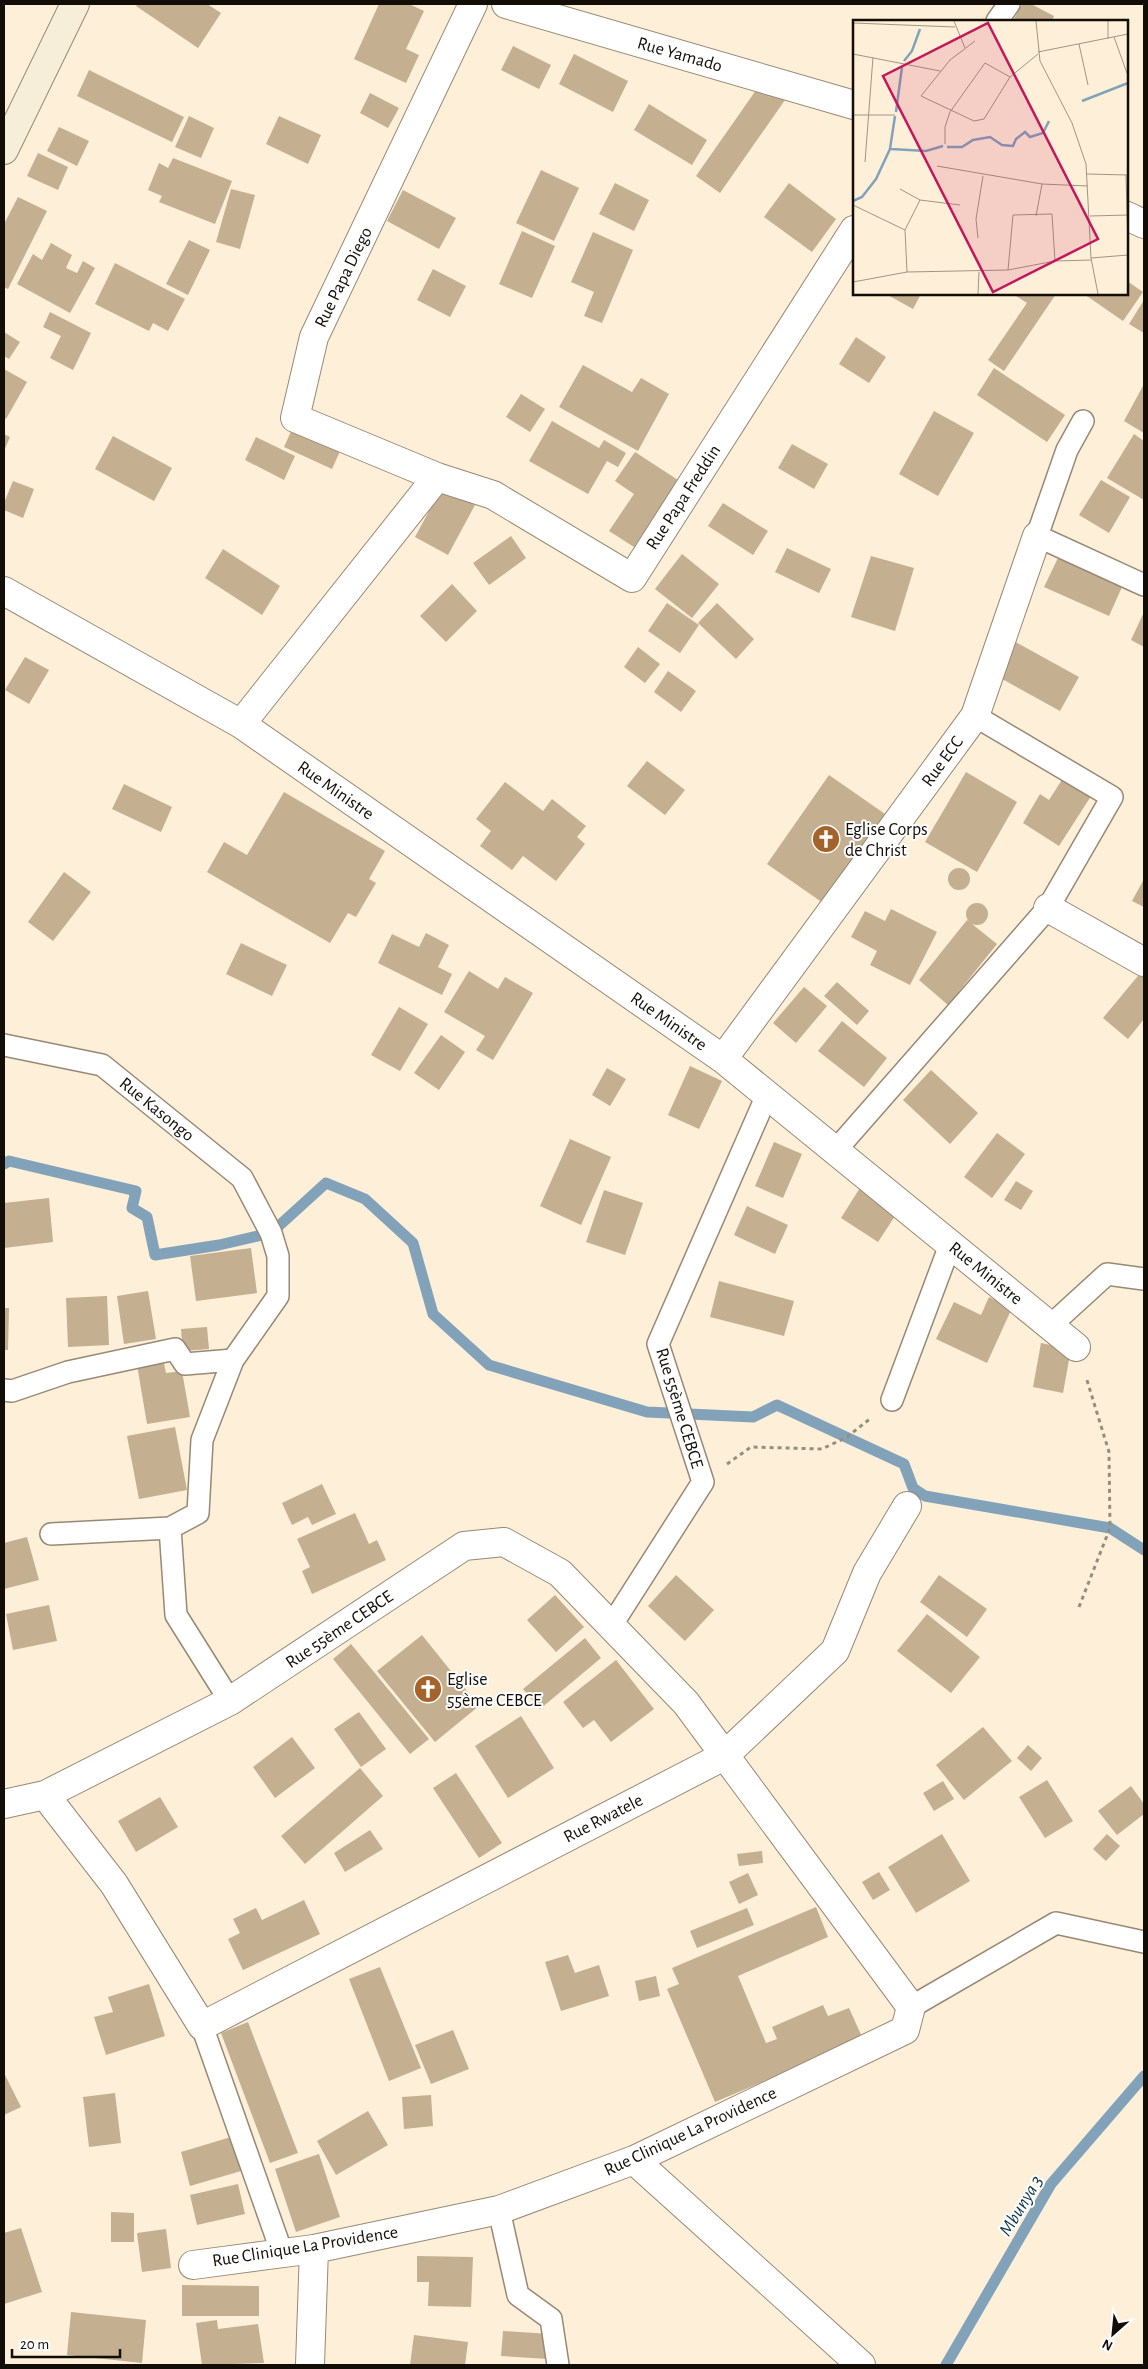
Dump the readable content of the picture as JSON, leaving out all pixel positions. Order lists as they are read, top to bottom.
{
  "streets": {
    "street": [
      "Rue Yamado",
      "Rue Papa Diego",
      "Rue Papa Freddin",
      "Rue ECC",
      "Rue Ministre",
      "Rue 55ème CEBCE",
      "Rue Rwatele",
      "Rue Clinique La Providence"
    ],
    "lane": ["Rue Kasongo"]
  },
  "crossings": [
    ["Rue Papa Diego", "Rue Papa Freddin"],
    ["Rue ECC", "Rue Ministre"],
    ["Rue Ministre", "Rue 55ème CEBCE"]
  ],
  "water": ["Mbunya 3"],
  "places": {
    "church": ["Eglise Corps de Christ", "Eglise 55ème CEBCE"]
  },
  "scale_bar": "20 m",
  "north": "bottom left"
}
